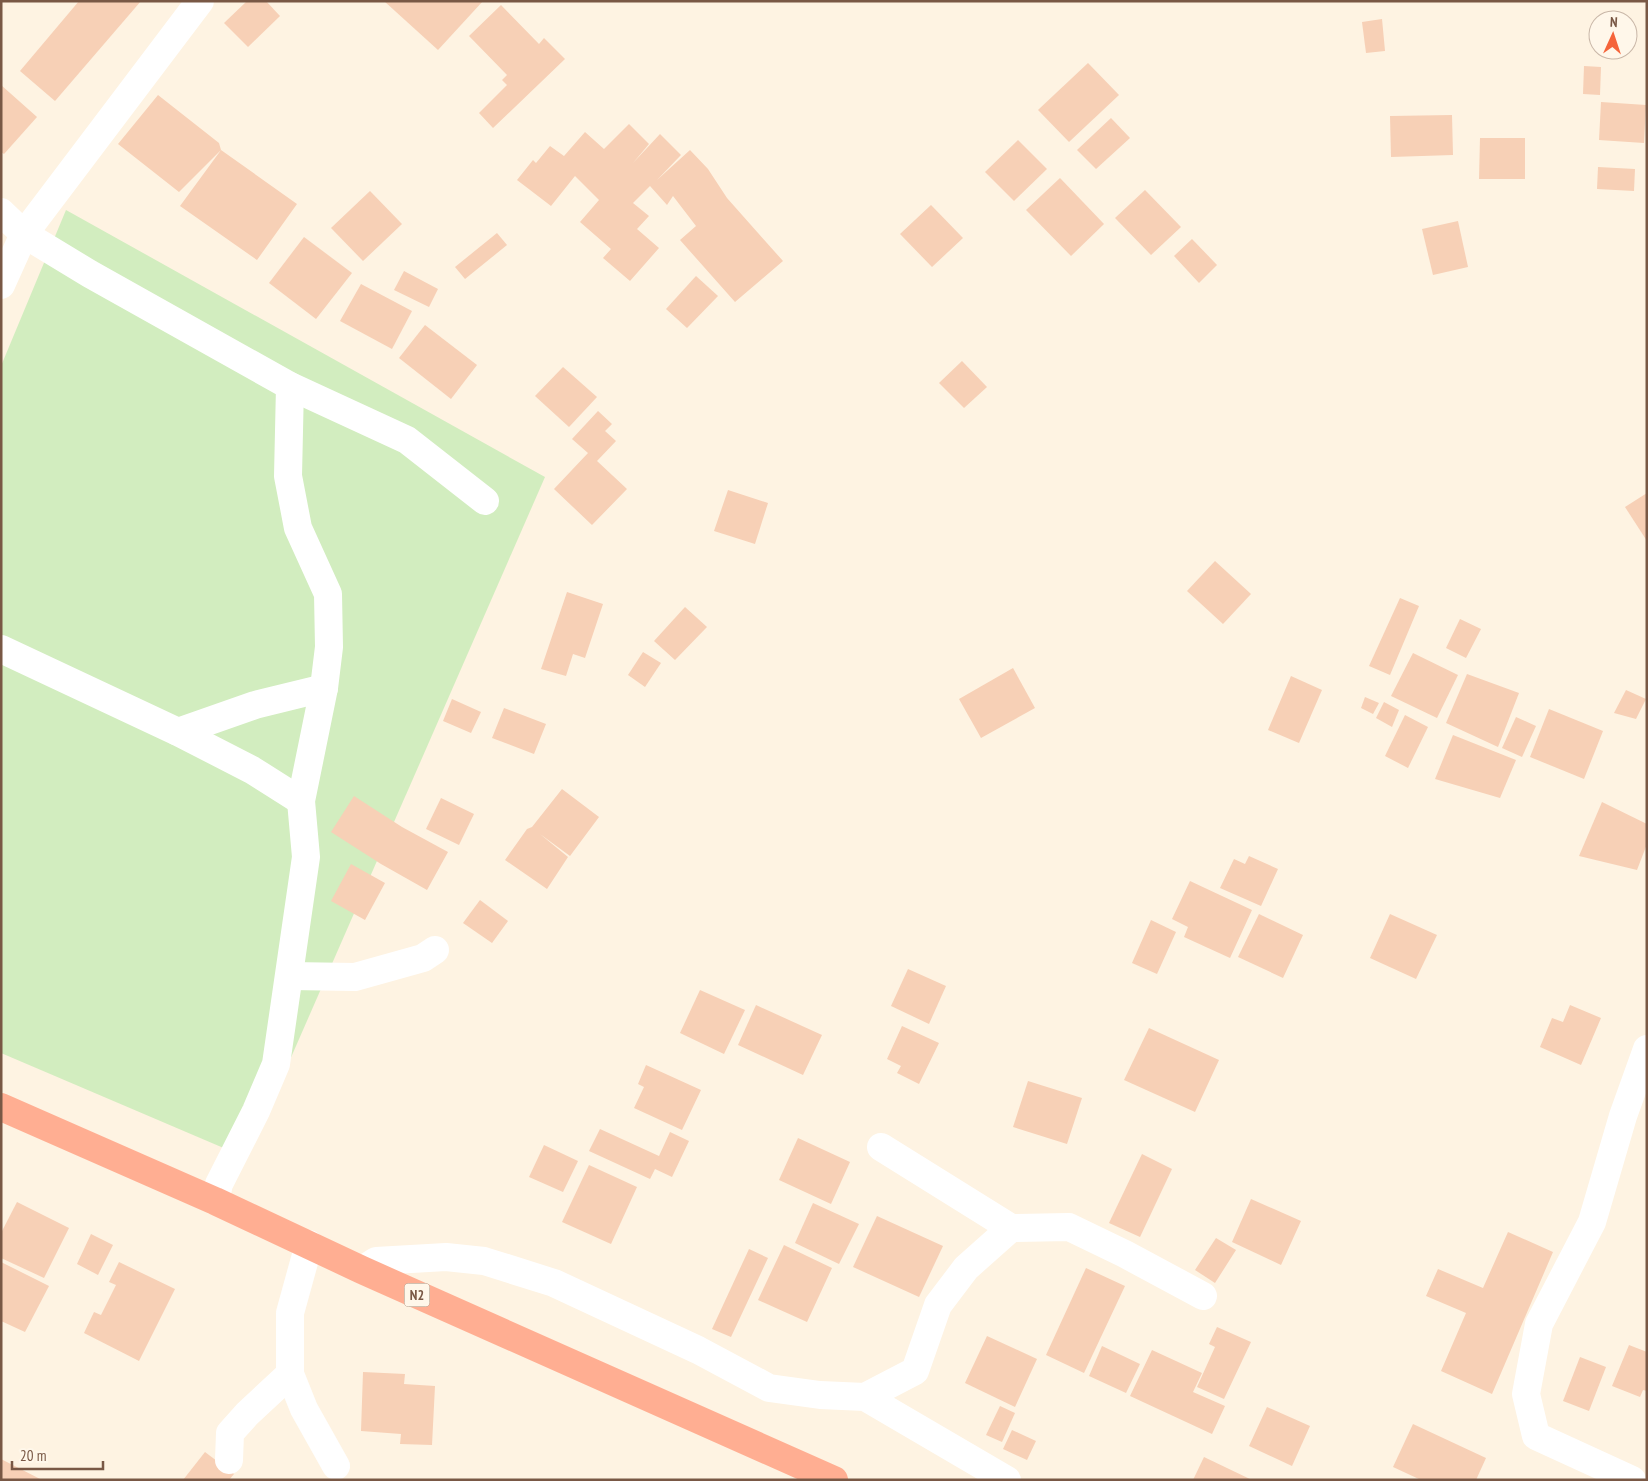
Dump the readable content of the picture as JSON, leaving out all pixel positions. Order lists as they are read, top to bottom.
{
  "streets": {
    "highway": ["N2"]
  },
  "scale_bar": "20 m",
  "north": "top"
}
